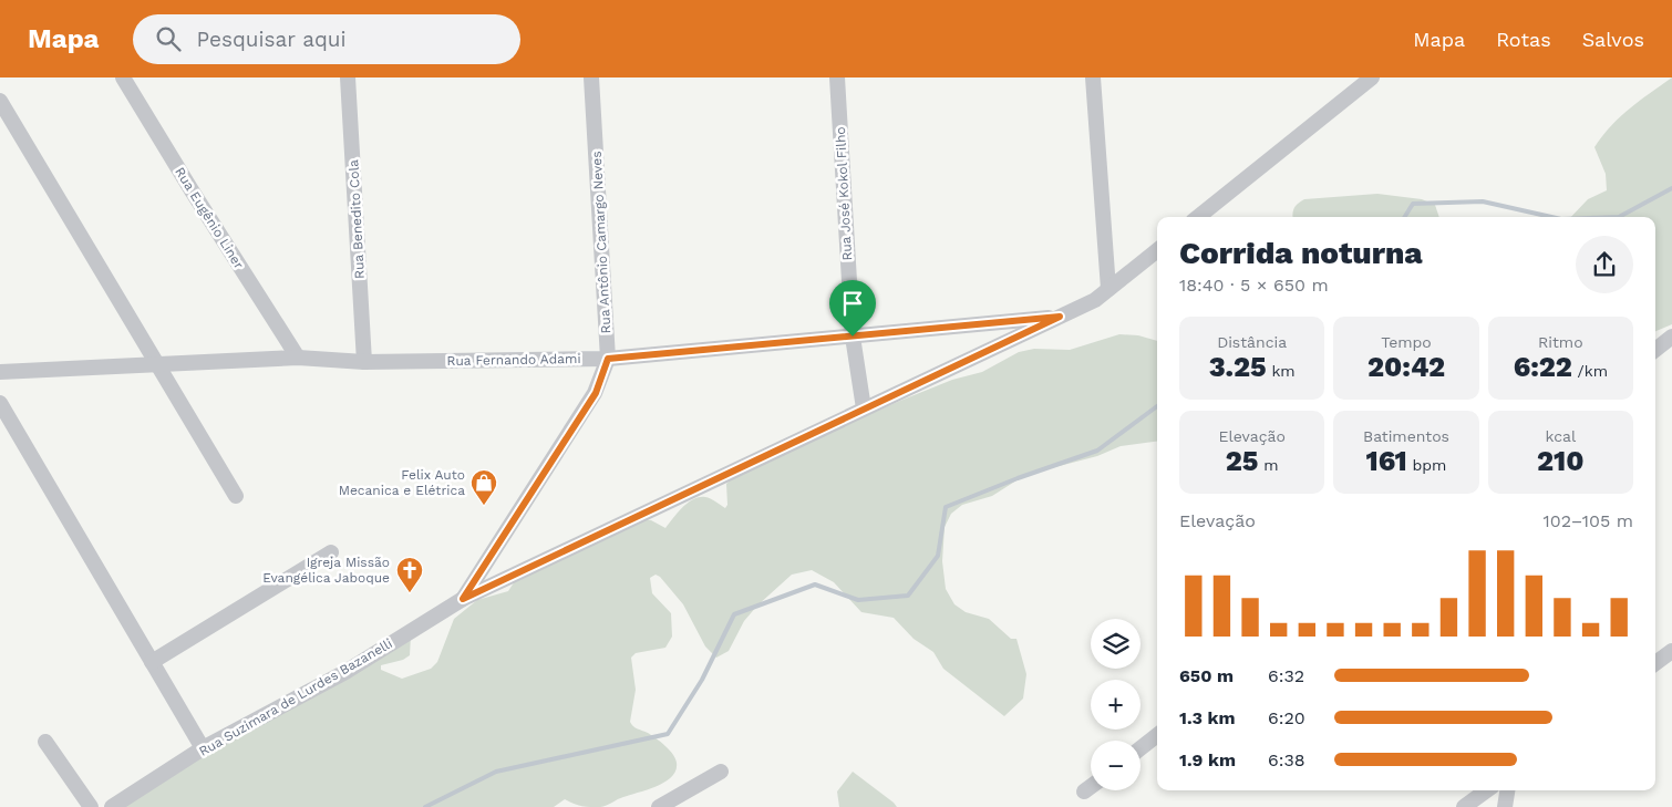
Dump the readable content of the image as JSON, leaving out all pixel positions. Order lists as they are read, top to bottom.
{
  "streets": {
    "street": [
      "Rua José Kokol Filho",
      "Rua Eugênio Liner",
      "Rua Benedito Cola",
      "Rua Antônio Camargo Neves",
      "Rua Fernando Adami",
      "Rua Suzimara de Lurdes Bazanelli"
    ]
  },
  "crossings": [
    ["Rua José Kokol Filho", "Rua Fernando Adami"],
    ["Rua José Kokol Filho", "Rua Suzimara de Lurdes Bazanelli"],
    ["Rua Eugênio Liner", "Rua Fernando Adami"],
    ["Rua Benedito Cola", "Rua Fernando Adami"],
    ["Rua Antônio Camargo Neves", "Rua Fernando Adami"],
    ["Rua Antônio Camargo Neves", "Rua Suzimara de Lurdes Bazanelli"],
    ["Rua Fernando Adami", "Rua Suzimara de Lurdes Bazanelli"]
  ],
  "places": {
    "shop": ["Felix Auto Mecanica e Elétrica"],
    "church": ["Igreja Missão Evangélica Jaboque"]
  },
  "page": {
    "header": "Mapa",
    "search": "Pesquisar aqui",
    "nav": ["Mapa", "Rotas", "Salvos"],
    "heading": ["Corrida noturna", "18:40 · 5 × 650 m"],
    "stats": [
      ["Distância", "3.25 km"],
      ["Tempo", "20:42"],
      ["Ritmo", "6:22 /km"],
      ["Elevação", "25 m"],
      ["Batimentos", "161 bpm"],
      ["kcal", "210"]
    ],
    "chart": ["Elevação", "102–105 m"],
    "map_buttons": ["+", "−"],
    "list": [
      {
        "name": "650 m",
        "note": "6:32"
      },
      {
        "name": "1.3 km",
        "note": "6:20"
      },
      {
        "name": "1.9 km",
        "note": "6:38"
      }
    ]
  }
}
